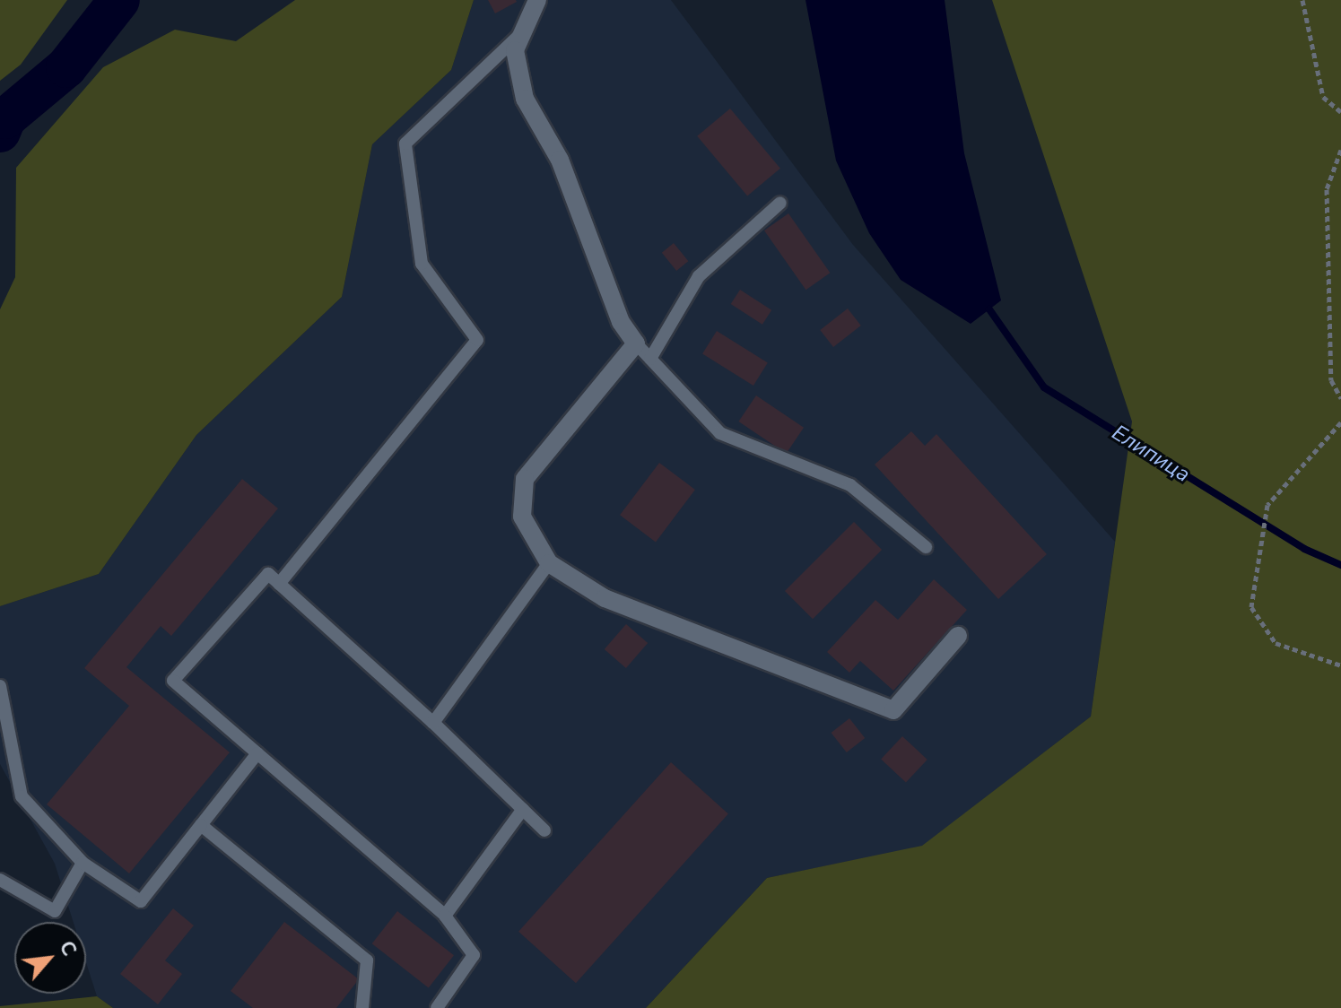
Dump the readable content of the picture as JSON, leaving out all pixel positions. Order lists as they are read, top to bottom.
{
  "water": ["Елипица"],
  "north": "top right"
}
